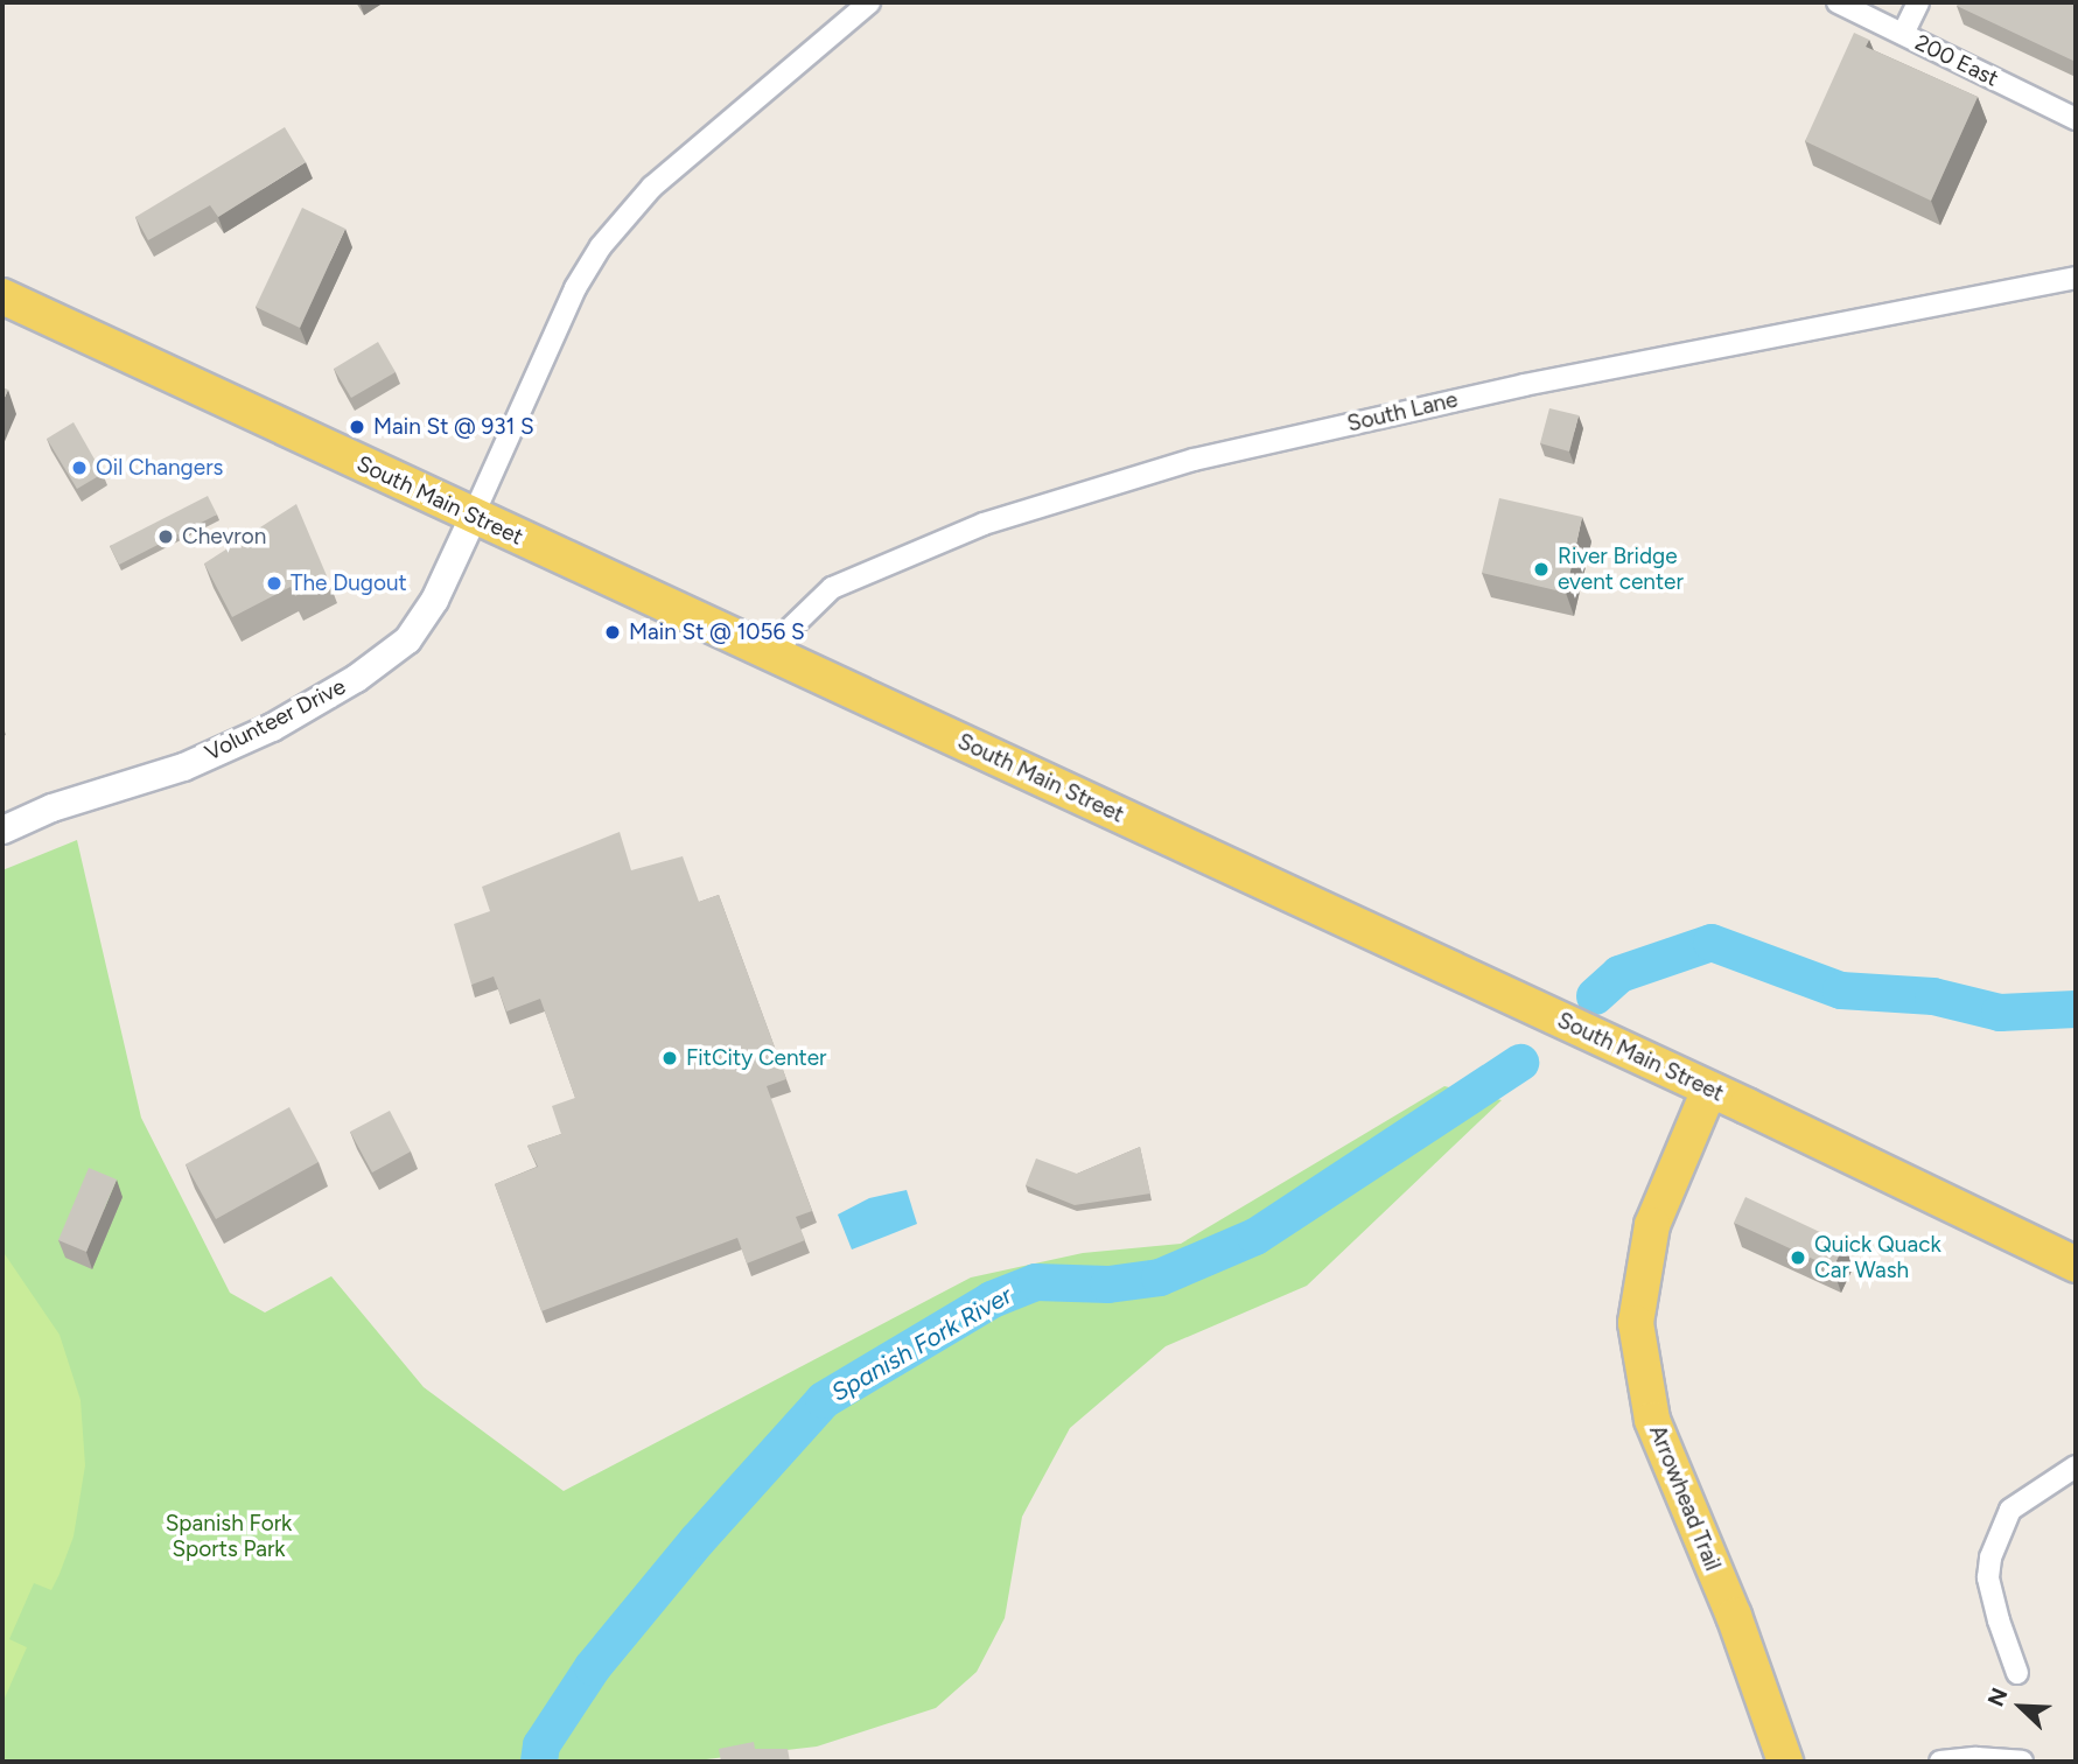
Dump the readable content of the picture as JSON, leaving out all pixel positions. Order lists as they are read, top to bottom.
{
  "streets": {
    "main road": ["South Main Street", "Arrowhead Trail"],
    "street": ["200 East", "South Lane", "Volunteer Drive"]
  },
  "crossings": [
    ["South Lane", "South Main Street"],
    ["South Main Street", "Volunteer Drive"],
    ["South Main Street", "Arrowhead Trail"]
  ],
  "water": ["Spanish Fork River"],
  "parks": ["Spanish Fork Sports Park"],
  "places": [
    "Main St @ 931 S",
    "Oil Changers",
    "Chevron",
    "River Bridge event center",
    "The Dugout",
    "Main St @ 1056 S",
    "FitCity Center",
    "Quick Quack Car Wash"
  ],
  "north": "top left"
}
